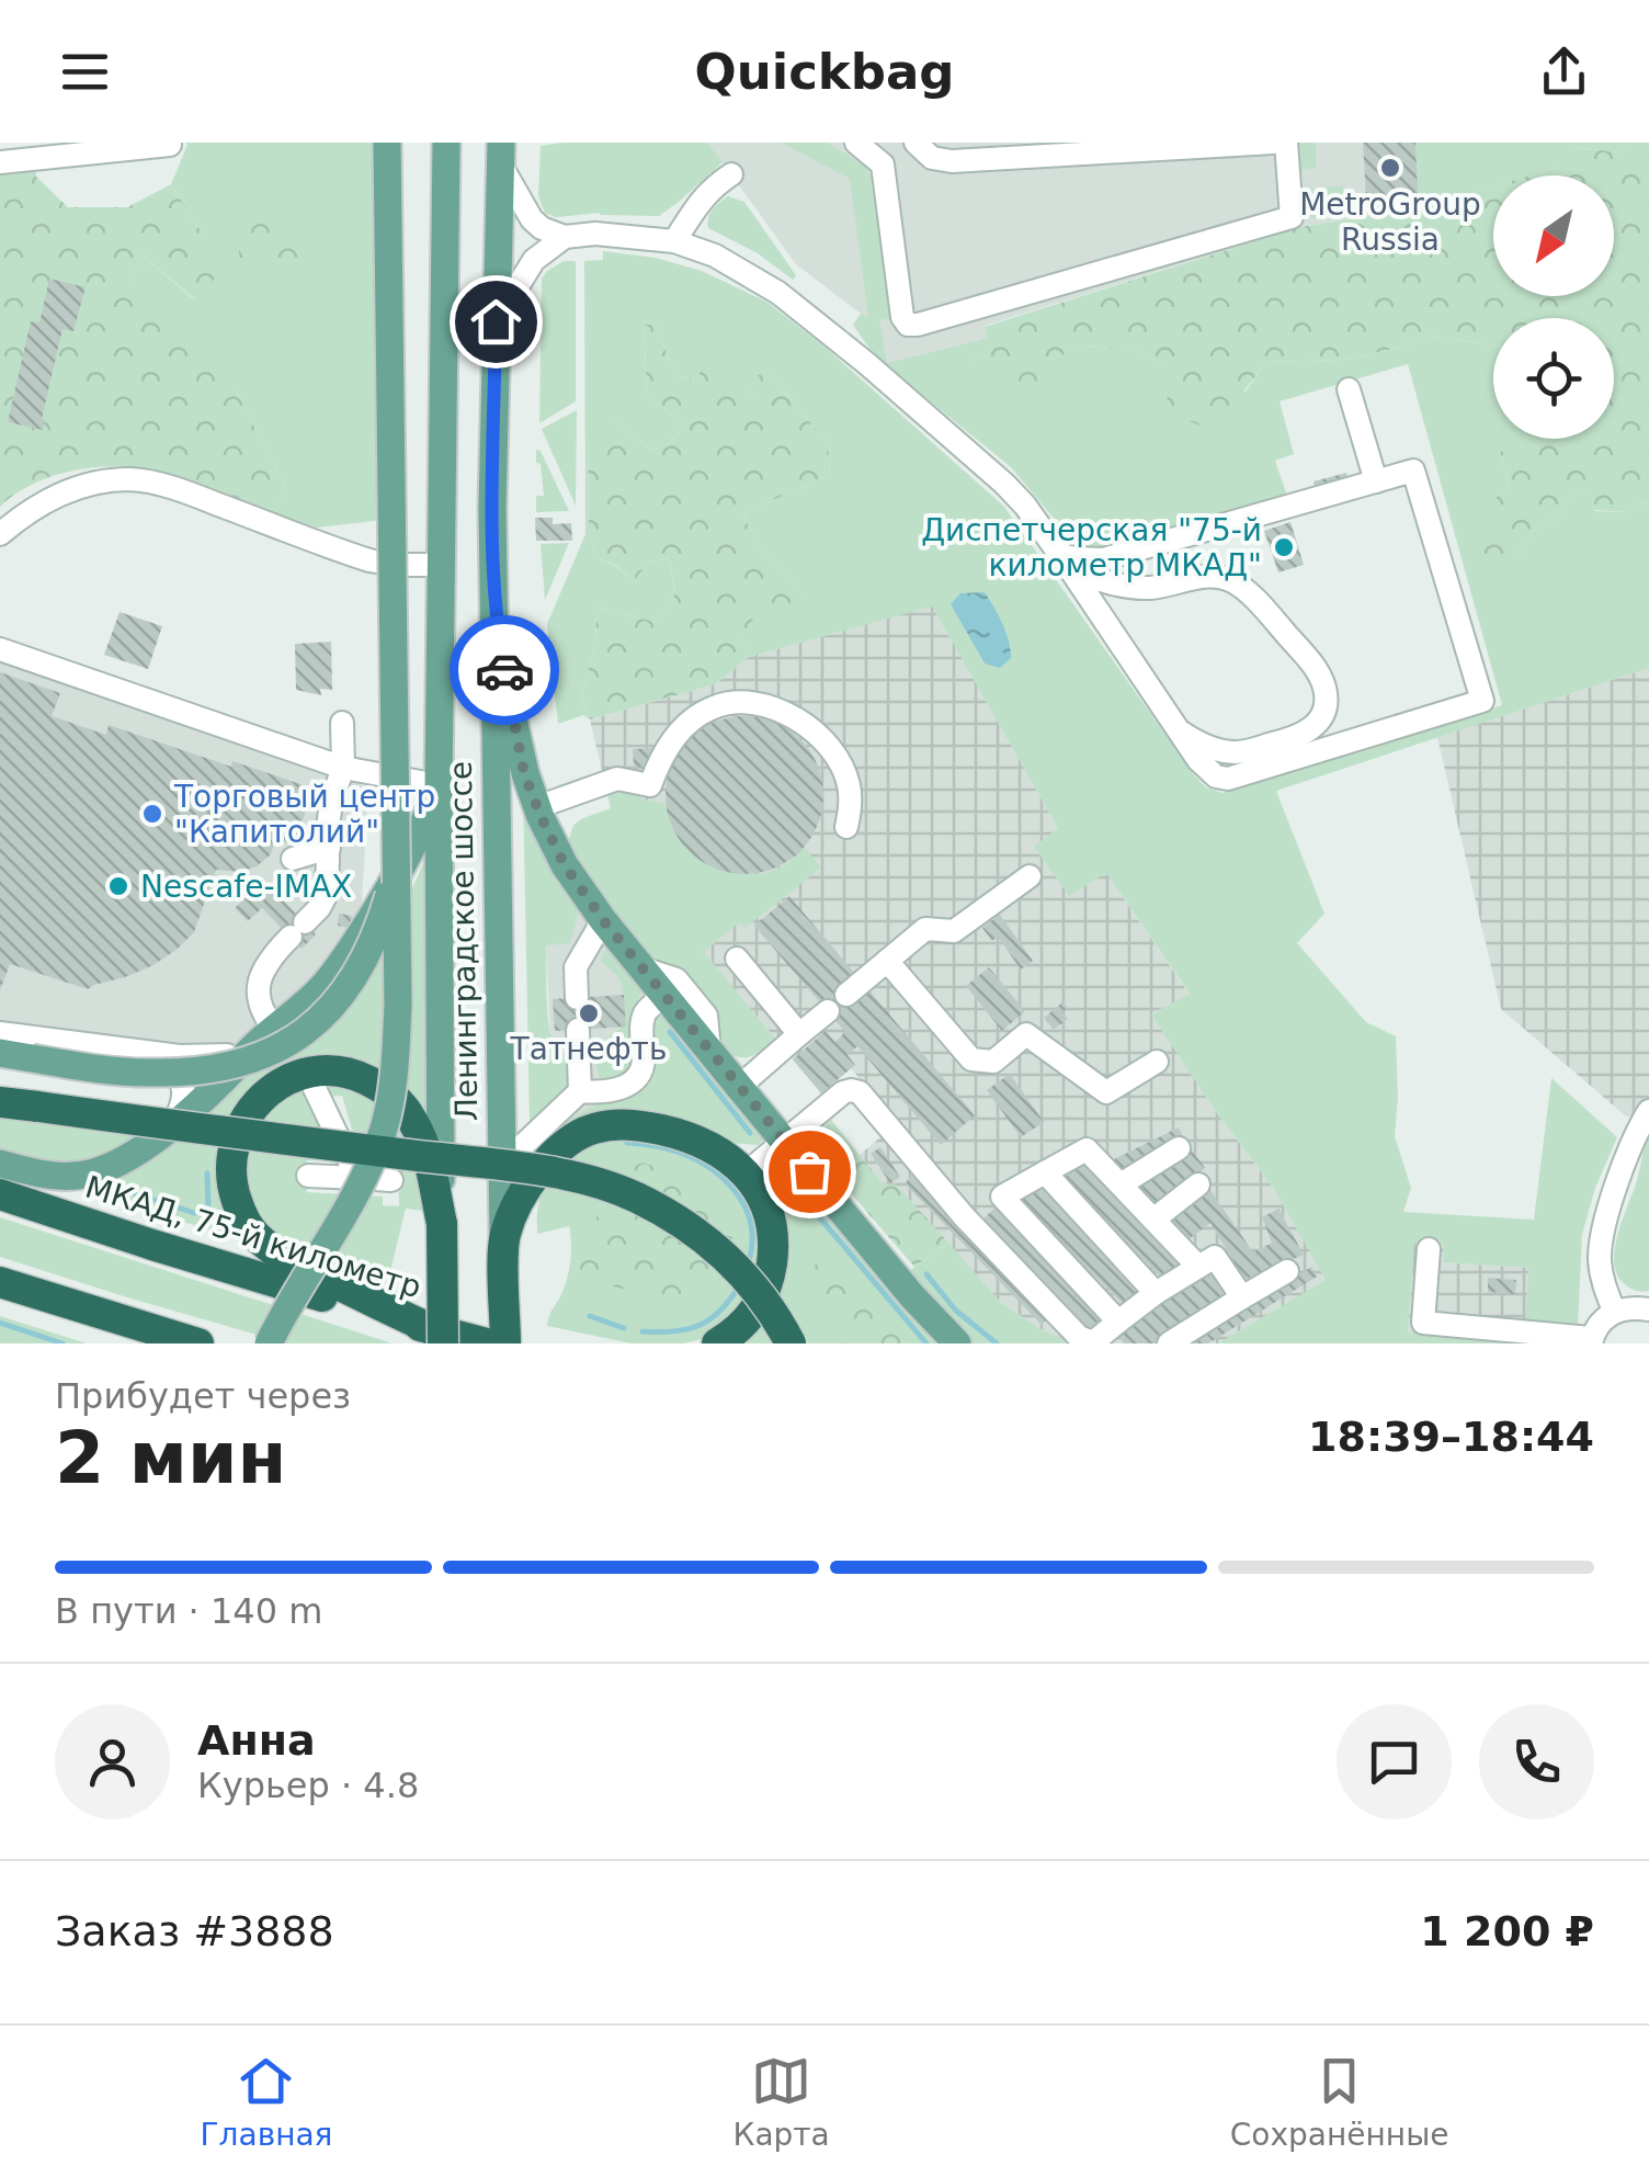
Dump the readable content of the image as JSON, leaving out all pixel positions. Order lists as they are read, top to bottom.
{
  "streets": {
    "highway": ["Ленинградское шоссе", "МКАД, 75-й километр"]
  },
  "crossings": [
    ["Ленинградское шоссе", "МКАД, 75-й километр"]
  ],
  "places": [
    "MetroGroup Russia",
    "Диспетчерская \"75-й километр МКАД\"",
    "Торговый центр \"Капитолий\"",
    "Nescafe-IMAX",
    "Татнефть"
  ],
  "north": "bottom left",
  "page": {
    "header": "Quickbag",
    "heading": ["2 мин", "Прибудет через", "18:39–18:44"],
    "panel": [
      "Анна",
      "Курьер · 4.8",
      "Заказ #3888",
      "1 200 ₽"
    ],
    "bar": "В пути · 140 m",
    "tabs": ["Главная", "Карта", "Сохранённые"]
  }
}
